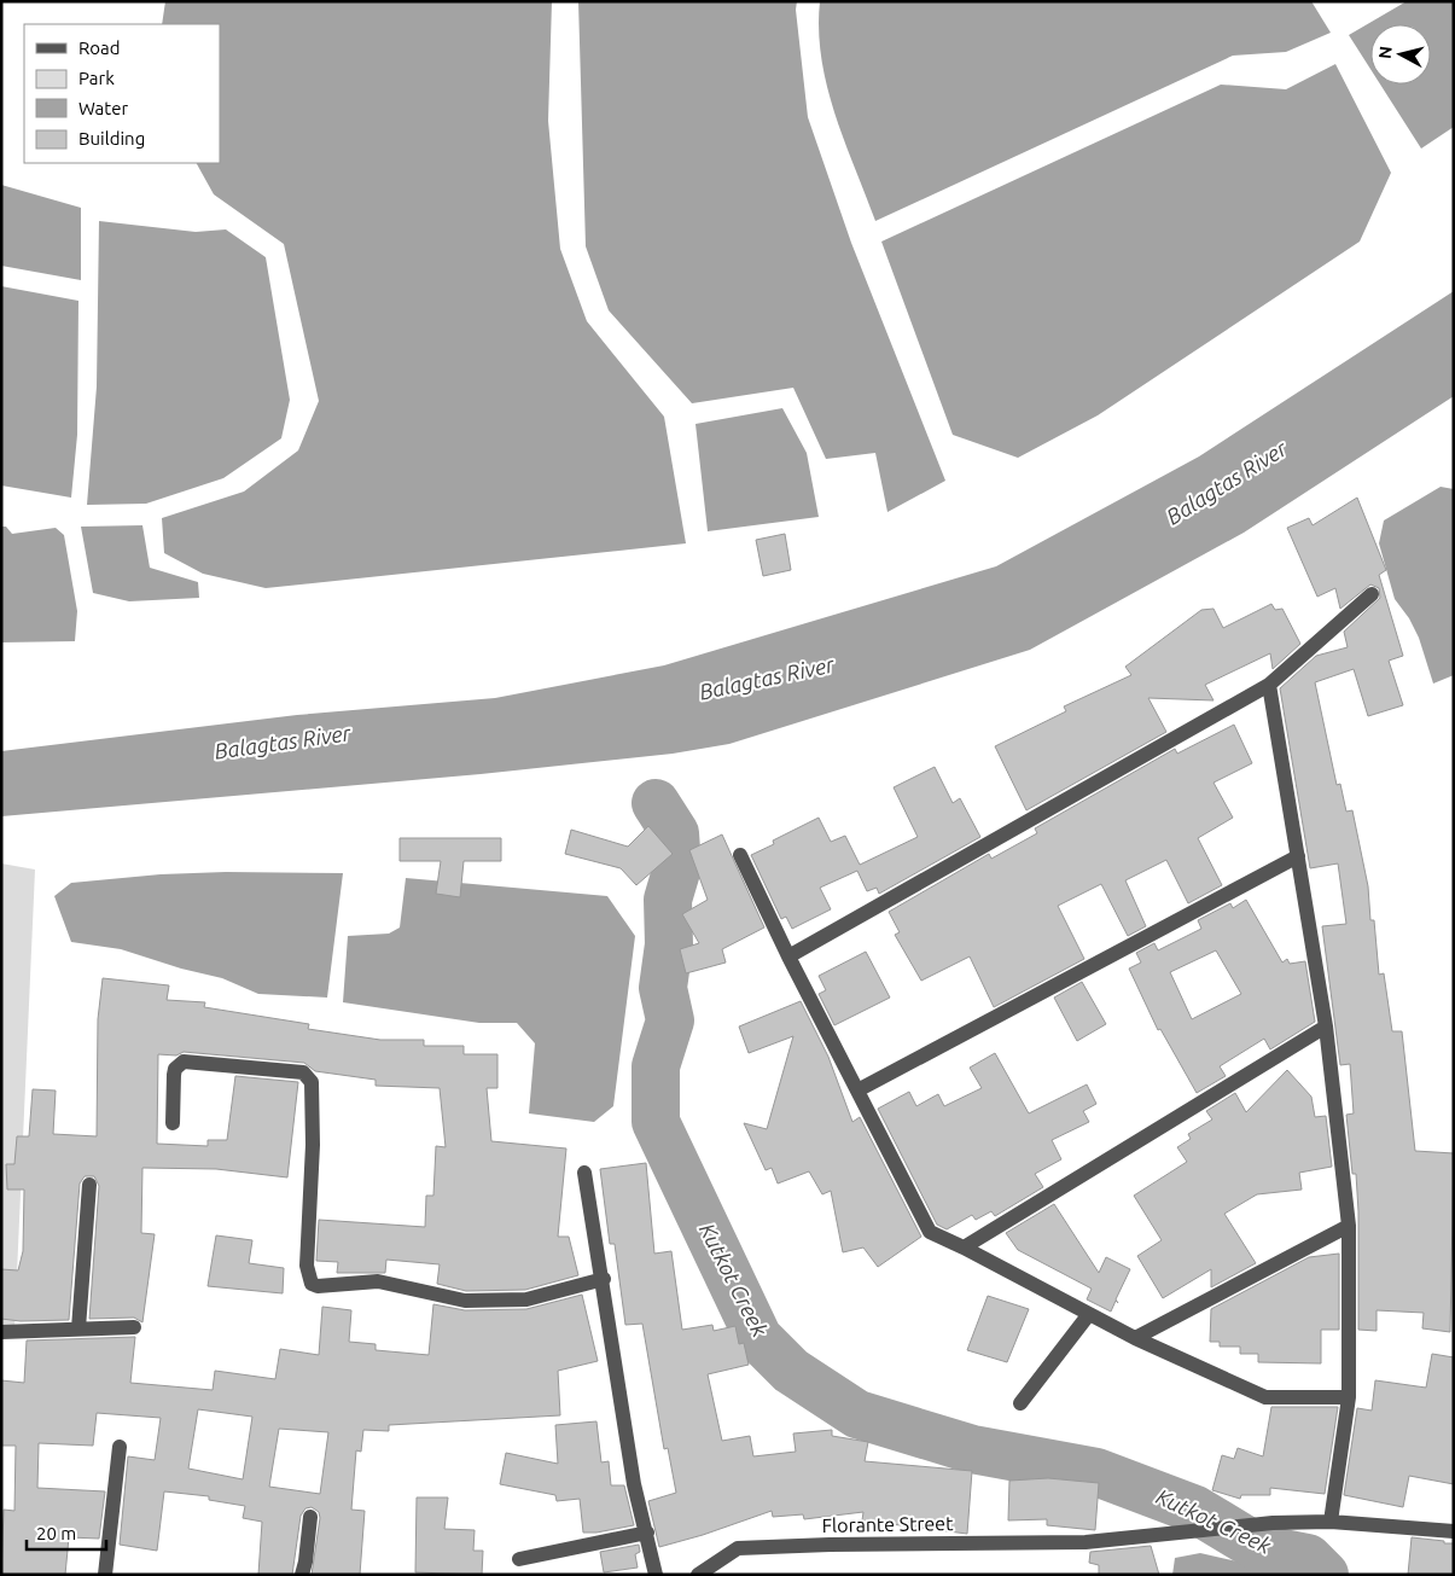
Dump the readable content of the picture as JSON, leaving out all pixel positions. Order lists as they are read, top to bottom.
{
  "streets": {
    "street": ["Florante Street"]
  },
  "water": ["Balagtas River", "Kutkot Creek"],
  "legend": [
    "Road",
    "Park",
    "Water",
    "Building"
  ],
  "scale_bar": "20 m",
  "north": "left"
}
